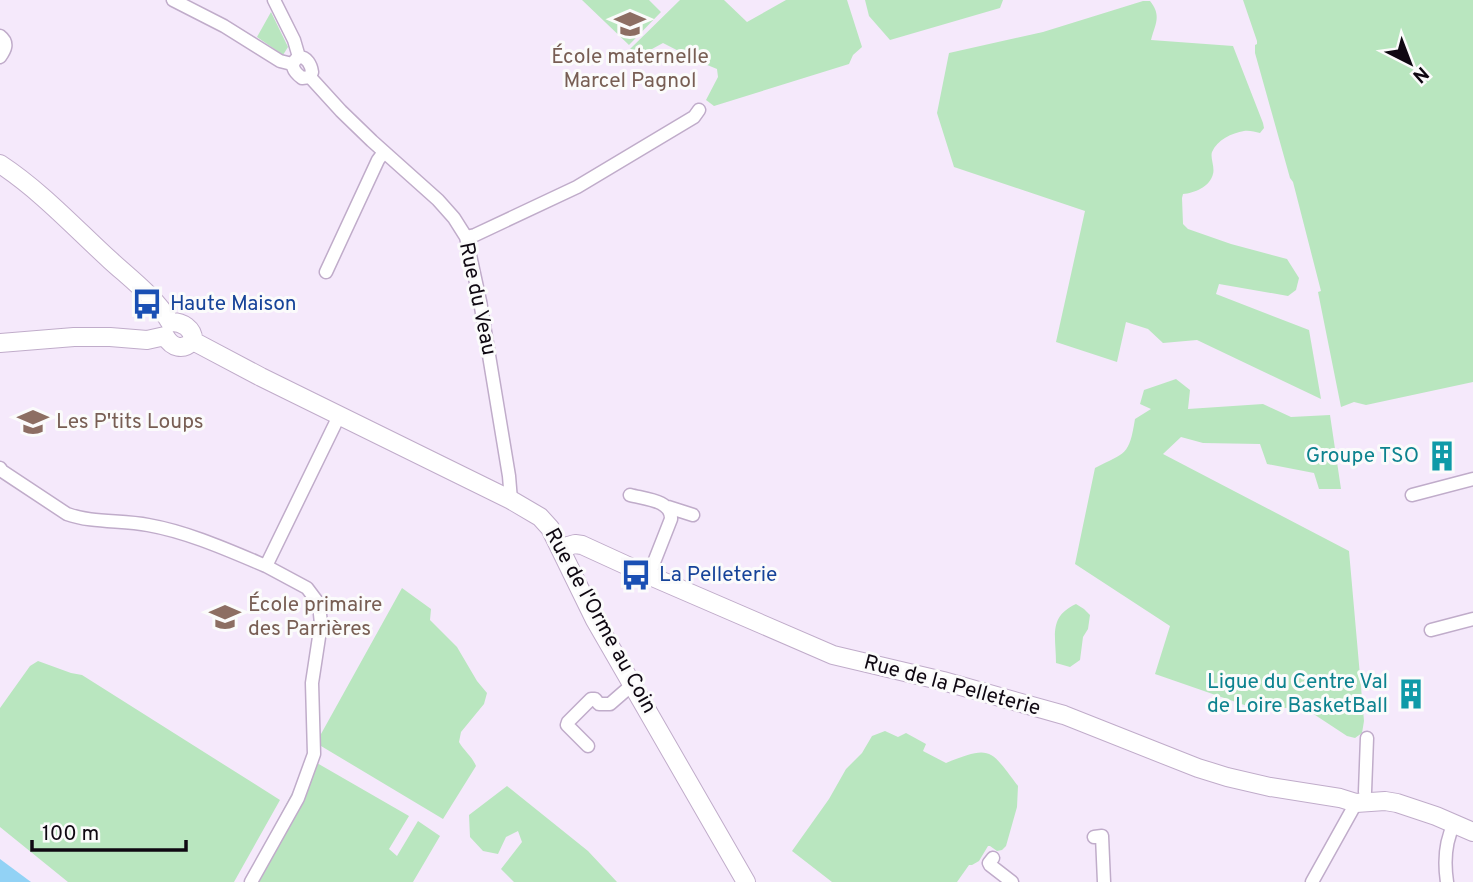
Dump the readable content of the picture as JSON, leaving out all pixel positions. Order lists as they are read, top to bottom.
{
  "streets": {
    "main road": ["Rue de l'Orme au Coin", "Rue de la Pelleterie"],
    "street": ["Rue du Veau"]
  },
  "crossings": [
    ["Rue du Veau", "Rue de l'Orme au Coin"],
    ["Rue de l'Orme au Coin", "Rue de la Pelleterie"]
  ],
  "places": {
    "school or university": ["École maternelle Marcel Pagnol", "Les P'tits Loups", "École primaire des Parrières"],
    "bus stop": ["Haute Maison", "La Pelleterie"],
    "building": ["Groupe TSO", "Ligue du Centre Val de Loire BasketBall"]
  },
  "scale_bar": "100 m",
  "north": "bottom right"
}
